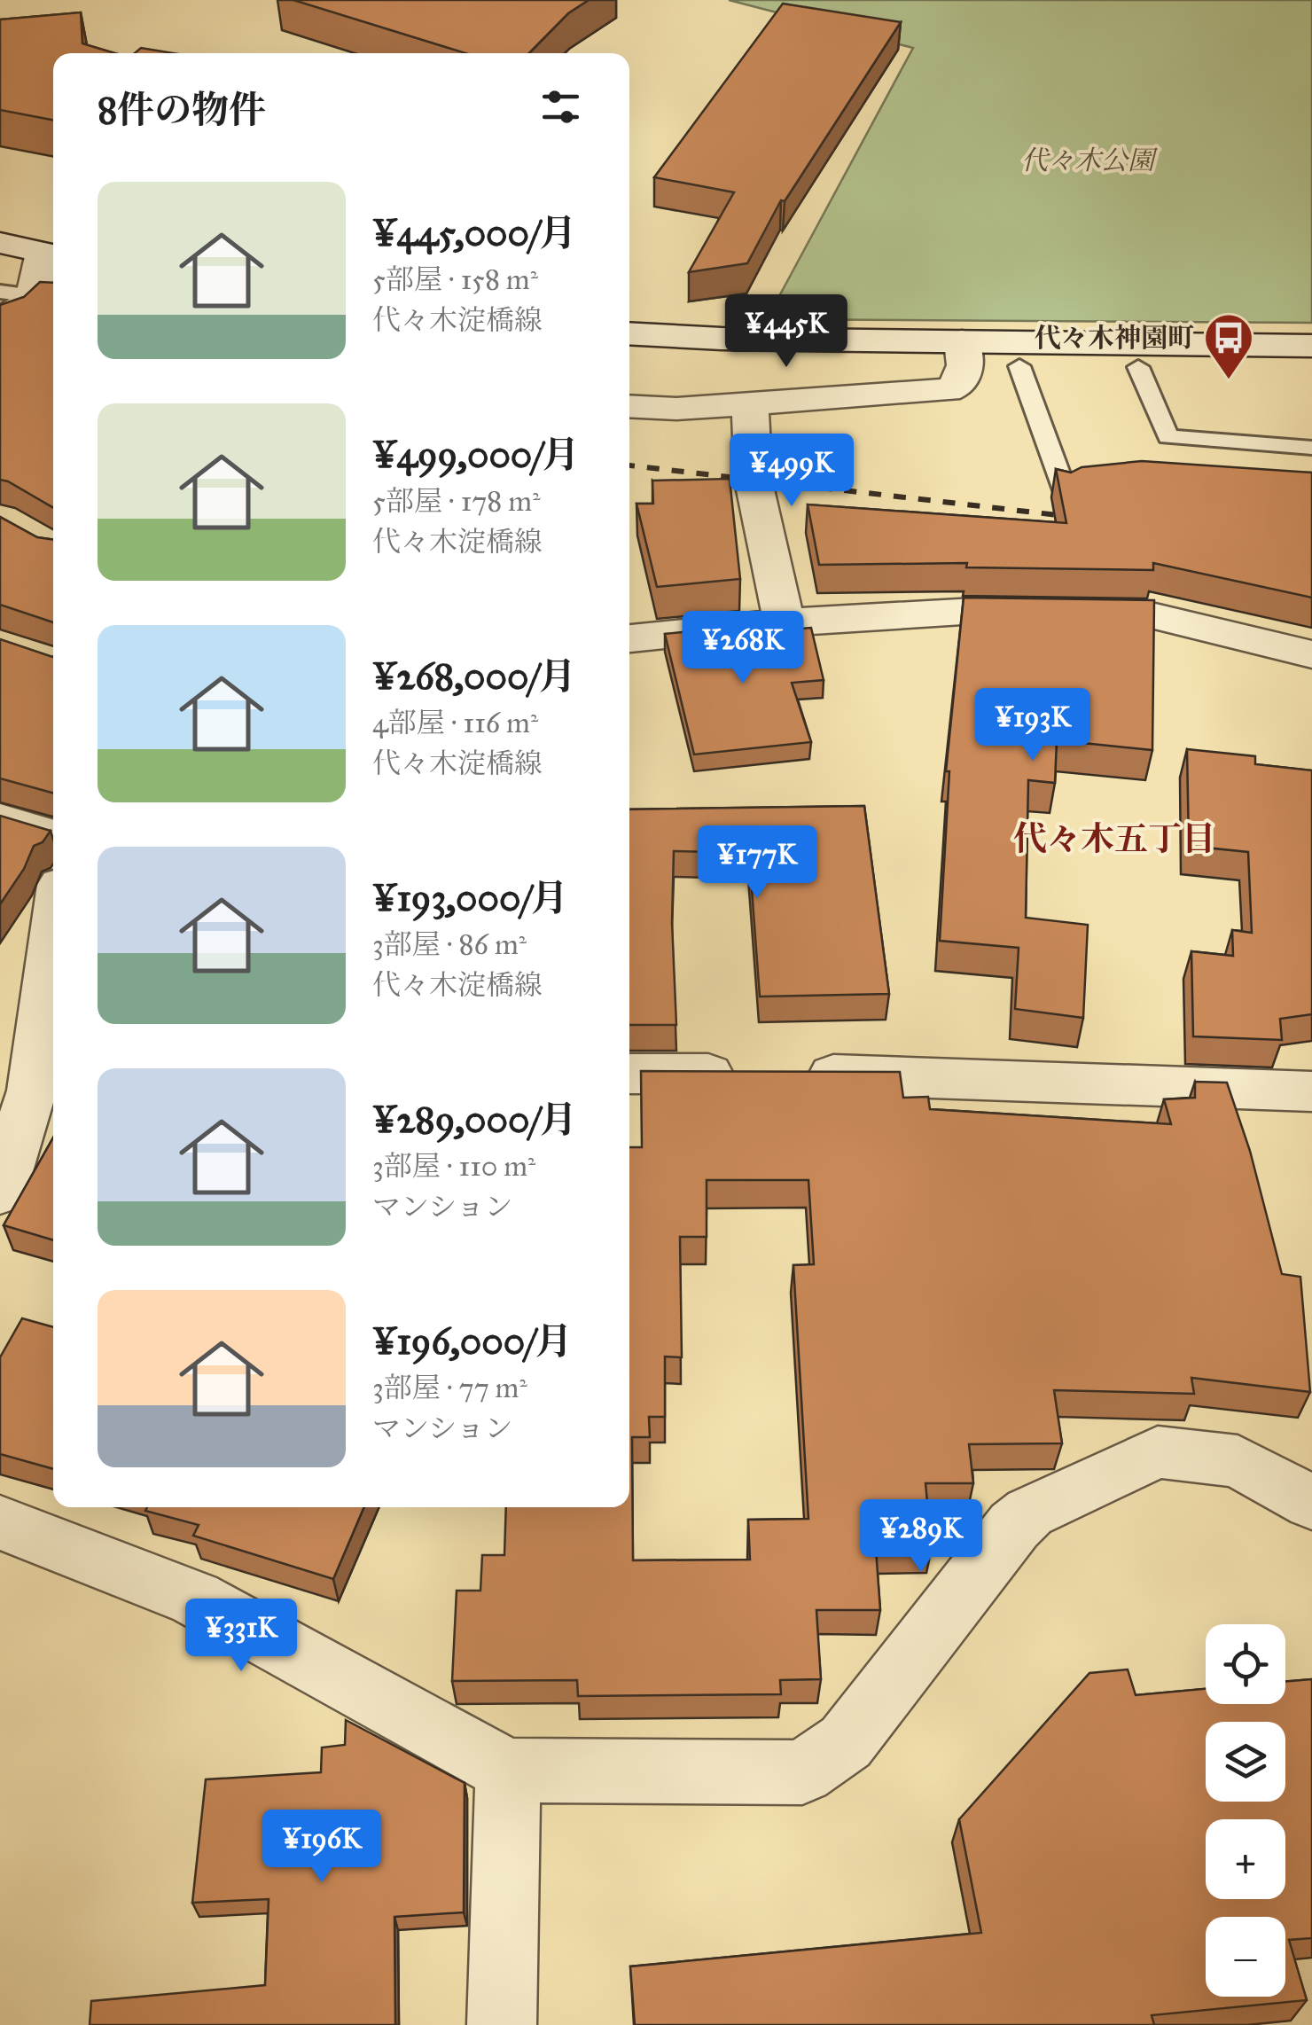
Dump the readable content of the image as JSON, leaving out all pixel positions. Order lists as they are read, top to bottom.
{
  "districts": ["代々木五丁目"],
  "parks": ["代々木公園"],
  "places": {
    "bus stop": ["代々木神園町"]
  },
  "page": {
    "heading": "8件の物件",
    "list": [
      {
        "name": "¥445,000/月",
        "note": "5部屋 · 158 m² · 代々木淀橋線"
      },
      {
        "name": "¥499,000/月",
        "note": "5部屋 · 178 m² · 代々木淀橋線"
      },
      {
        "name": "¥268,000/月",
        "note": "4部屋 · 116 m² · 代々木淀橋線"
      },
      {
        "name": "¥193,000/月",
        "note": "3部屋 · 86 m² · 代々木淀橋線"
      },
      {
        "name": "¥289,000/月",
        "note": "3部屋 · 110 m² · マンション"
      },
      {
        "name": "¥196,000/月",
        "note": "3部屋 · 77 m² · マンション"
      }
    ],
    "price": [
      "¥445K",
      "¥499K",
      "¥268K",
      "¥193K",
      "¥177K",
      "¥289K",
      "¥331K",
      "¥196K"
    ],
    "map_buttons": ["+", "−"]
  }
}
